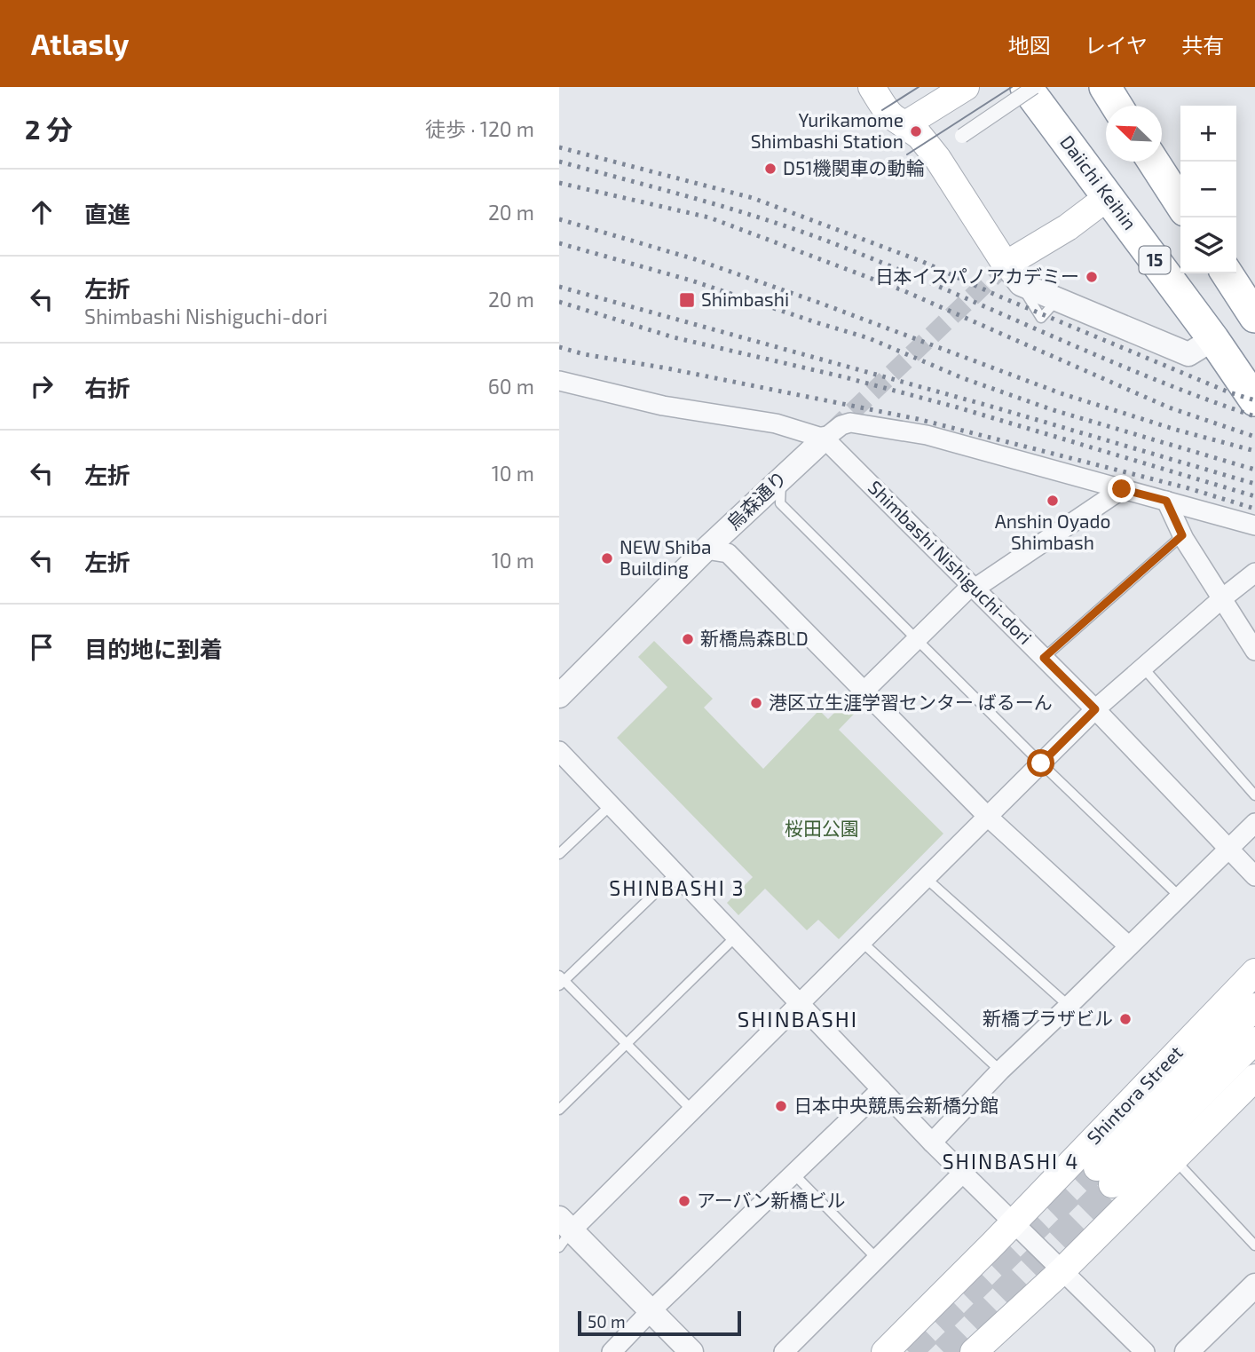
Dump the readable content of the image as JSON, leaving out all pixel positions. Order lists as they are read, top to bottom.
{
  "streets": {
    "highway": ["Daiichi Keihin", "15"],
    "main road": ["Shintora Street"],
    "street": ["烏森通り", "Shimbashi Nishiguchi-dori"]
  },
  "crossings": [
    ["烏森通り", "Shimbashi Nishiguchi-dori"]
  ],
  "districts": ["SHINBASHI 3", "SHINBASHI", "SHINBASHI 4"],
  "parks": ["桜田公園"],
  "places": {
    "other": [
      "Yurikamome Shimbashi Station",
      "D51機関車の動輪",
      "日本イスパノアカデミー",
      "Anshin Oyado Shimbash",
      "NEW Shiba Building",
      "新橋烏森BLD",
      "港区立生涯学習センター ばるーん",
      "新橋プラザビル",
      "日本中央競馬会新橋分館",
      "アーバン新橋ビル"
    ],
    "transit": ["Shimbashi"]
  },
  "scale_bar": "50 m",
  "north": "top left",
  "page": {
    "header": "Atlasly",
    "nav": ["地図", "レイヤ", "共有"],
    "heading": ["2 分", "徒歩 · 120 m"],
    "map_buttons": ["+", "−"],
    "list": [
      ["直進", "20 m"],
      ["左折", "Shimbashi Nishiguchi-dori", "20 m"],
      ["右折", "60 m"],
      ["左折", "10 m"],
      ["左折", "10 m"],
      "目的地に到着"
    ],
    "scale": "50 m"
  }
}
